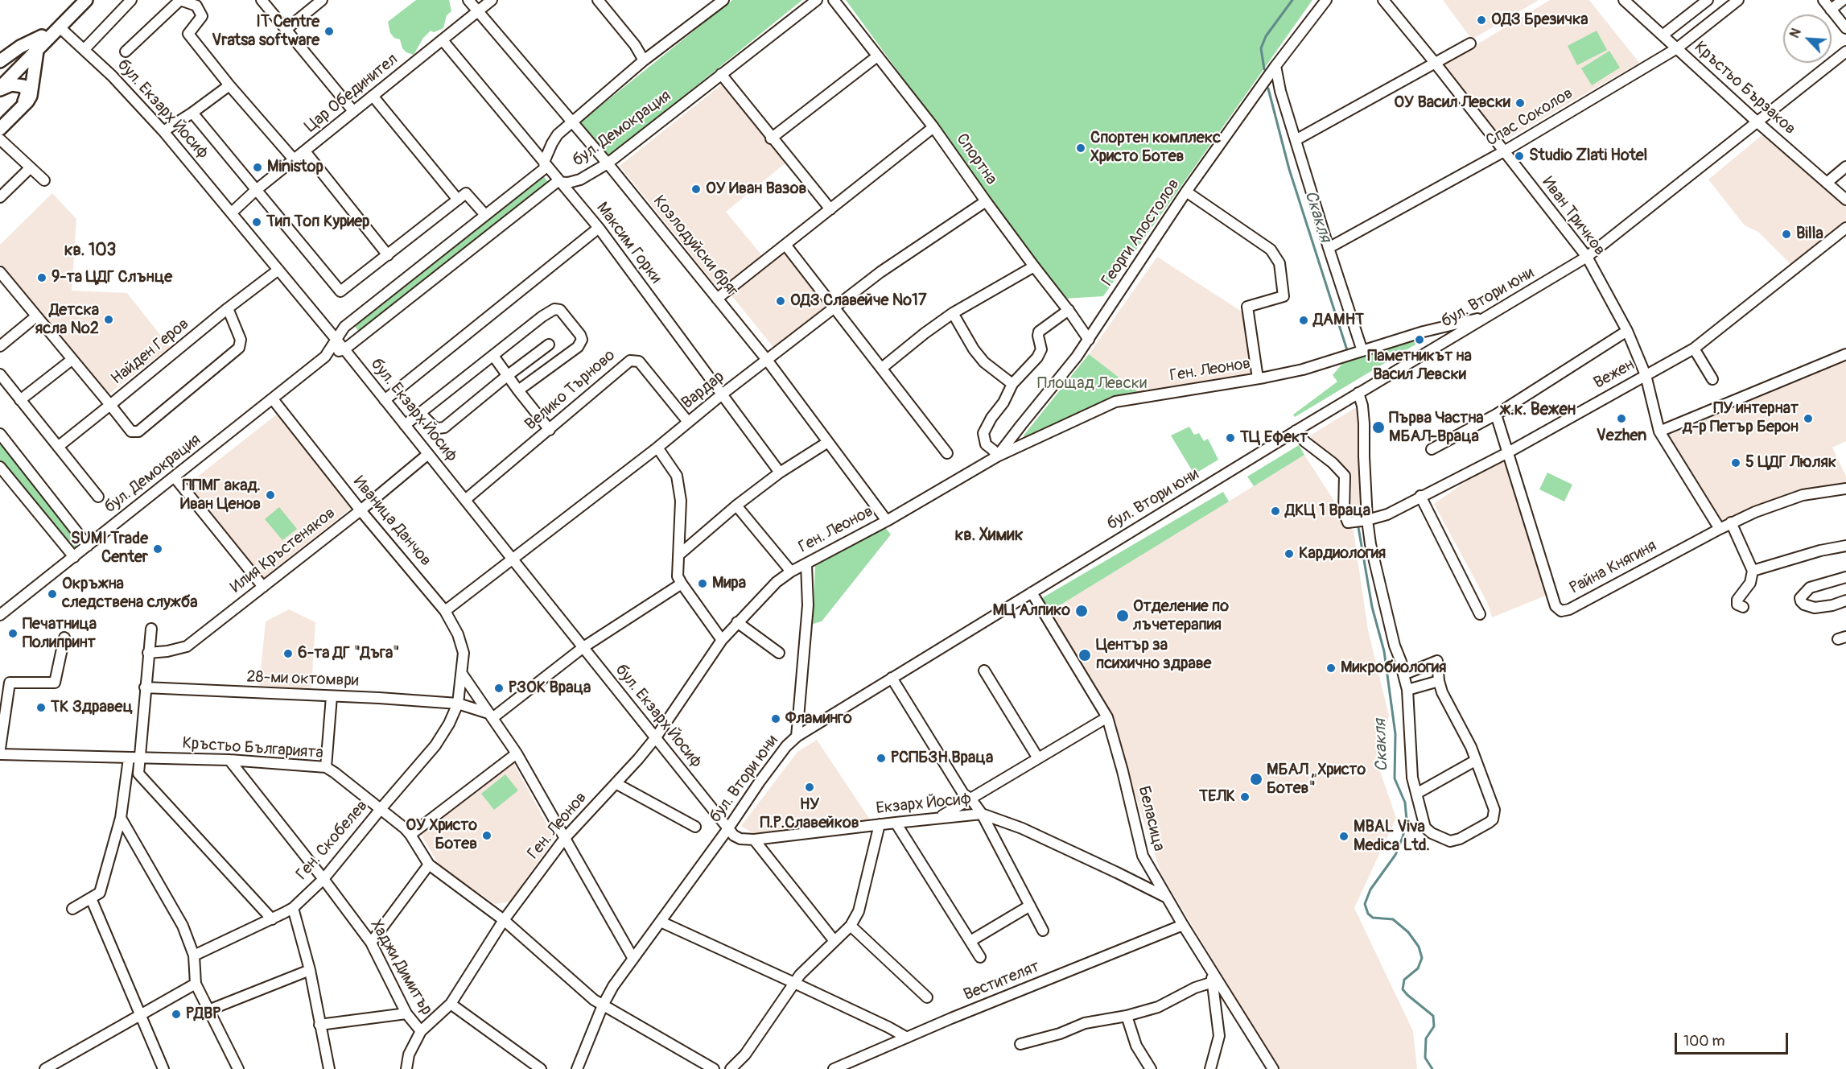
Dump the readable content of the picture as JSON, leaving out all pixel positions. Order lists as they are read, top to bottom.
{
  "streets": {
    "street": [
      "Кръстьо Бързаков",
      "Цар Обединител",
      "бул. Екзарх Йосиф",
      "Спас Соколов",
      "бул. Демокрация",
      "Спортна",
      "Иван Тричков",
      "Георги Апостолов",
      "Максим Горки",
      "Козлодуйски бряг",
      "бул. Втори юни",
      "Найден Геров",
      "Ген. Леонов",
      "Вежен",
      "Велико Търново",
      "Вардар",
      "Иваница Данчов",
      "Илия Кръстеняков",
      "Райна Княгиня",
      "28-ми октомври",
      "Кръстьо Българията",
      "Екзарх Йосиф",
      "Беласица",
      "Ген. Скобелев",
      "Хаджи Димитър",
      "Вестителят"
    ]
  },
  "crossings": [
    ["Кръстьо Бързаков", "Спас Соколов"],
    ["Кръстьо Бързаков", "бул. Втори юни"],
    ["Цар Обединител", "бул. Екзарх Йосиф"],
    ["Цар Обединител", "Максим Горки"],
    ["Цар Обединител", "Козлодуйски бряг"],
    ["бул. Екзарх Йосиф", "бул. Демокрация"],
    ["бул. Екзарх Йосиф", "бул. Втори юни"],
    ["бул. Екзарх Йосиф", "Найден Геров"],
    ["бул. Екзарх Йосиф", "Ген. Леонов"],
    ["бул. Екзарх Йосиф", "Велико Търново"],
    ["бул. Екзарх Йосиф", "Вардар"],
    ["бул. Екзарх Йосиф", "Илия Кръстеняков"],
    ["бул. Екзарх Йосиф", "Екзарх Йосиф"],
    ["Спас Соколов", "Иван Тричков"],
    ["бул. Демокрация", "Максим Горки"],
    ["бул. Демокрация", "Козлодуйски бряг"],
    ["бул. Демокрация", "Иваница Данчов"],
    ["Спортна", "Георги Апостолов"],
    ["Спортна", "Вардар"],
    ["Иван Тричков", "бул. Втори юни"],
    ["Иван Тричков", "Вежен"],
    ["Иван Тричков", "Райна Княгиня"],
    ["Георги Апостолов", "Ген. Леонов"],
    ["Максим Горки", "Вардар"],
    ["Козлодуйски бряг", "Ген. Леонов"],
    ["Козлодуйски бряг", "Вардар"],
    ["бул. Втори юни", "Ген. Леонов"],
    ["бул. Втори юни", "Вежен"],
    ["бул. Втори юни", "Кръстьо Българията"],
    ["бул. Втори юни", "Екзарх Йосиф"],
    ["бул. Втори юни", "Беласица"],
    ["Ген. Леонов", "Кръстьо Българията"],
    ["Ген. Леонов", "Хаджи Димитър"],
    ["Вежен", "Райна Княгиня"],
    ["Велико Търново", "Вардар"],
    ["Вардар", "Иваница Данчов"],
    ["Иваница Данчов", "Илия Кръстеняков"],
    ["Иваница Данчов", "Ген. Скобелев"],
    ["28-ми октомври", "Ген. Скобелев"],
    ["Кръстьо Българията", "Ген. Скобелев"],
    ["Кръстьо Българията", "Хаджи Димитър"],
    ["Екзарх Йосиф", "Беласица"],
    ["Беласица", "Вестителят"],
    ["Ген. Скобелев", "Хаджи Димитър"]
  ],
  "districts": ["кв. 103", "ж.к. Вежен", "кв. Химик"],
  "water": ["Скакля"],
  "parks": ["Площад Левски"],
  "places": [
    "ОДЗ Брезичка",
    "IT Centre Vratsa software",
    "ОУ Васил Левски",
    "Спортен комплекс Христо Ботев",
    "Studio Zlati Hotel",
    "Ministop",
    "ОУ Иван Вазов",
    "Тип Топ Куриер",
    "Billa",
    "9-та ЦДГ Слънце",
    "ОДЗ Славейче №17",
    "Детска ясла №2",
    "ДАМНТ",
    "Паметникът на Васил Левски",
    "Vezhen",
    "ПУ интернат д-р Петър Берон",
    "Първа Частна МБАЛ-Враца",
    "ТЦ Ефект",
    "5 ЦДГ Люляк",
    "ППМГ акад. Иван Ценов",
    "ДКЦ 1 Враца",
    "SUMI Trade Center",
    "Кардиология",
    "Мира",
    "Окръжна следствена служба",
    "МЦ Алпико",
    "Отделение по лъчетерапия",
    "Печатница Полипринт",
    "6-та ДГ \"Дъга\"",
    "Център за психично здраве",
    "Микробиология",
    "РЗОК Враца",
    "ТК Здравец",
    "Фламинго",
    "РСПБЗН Враца",
    "МБАЛ „Христо Ботев\"",
    "НУ П.Р.Славейков",
    "ТЕЛК",
    "ОУ Христо Ботев",
    "MBAL Viva Medica Ltd.",
    "РДВР"
  ],
  "scale_bar": "100 m",
  "north": "top left"
}
